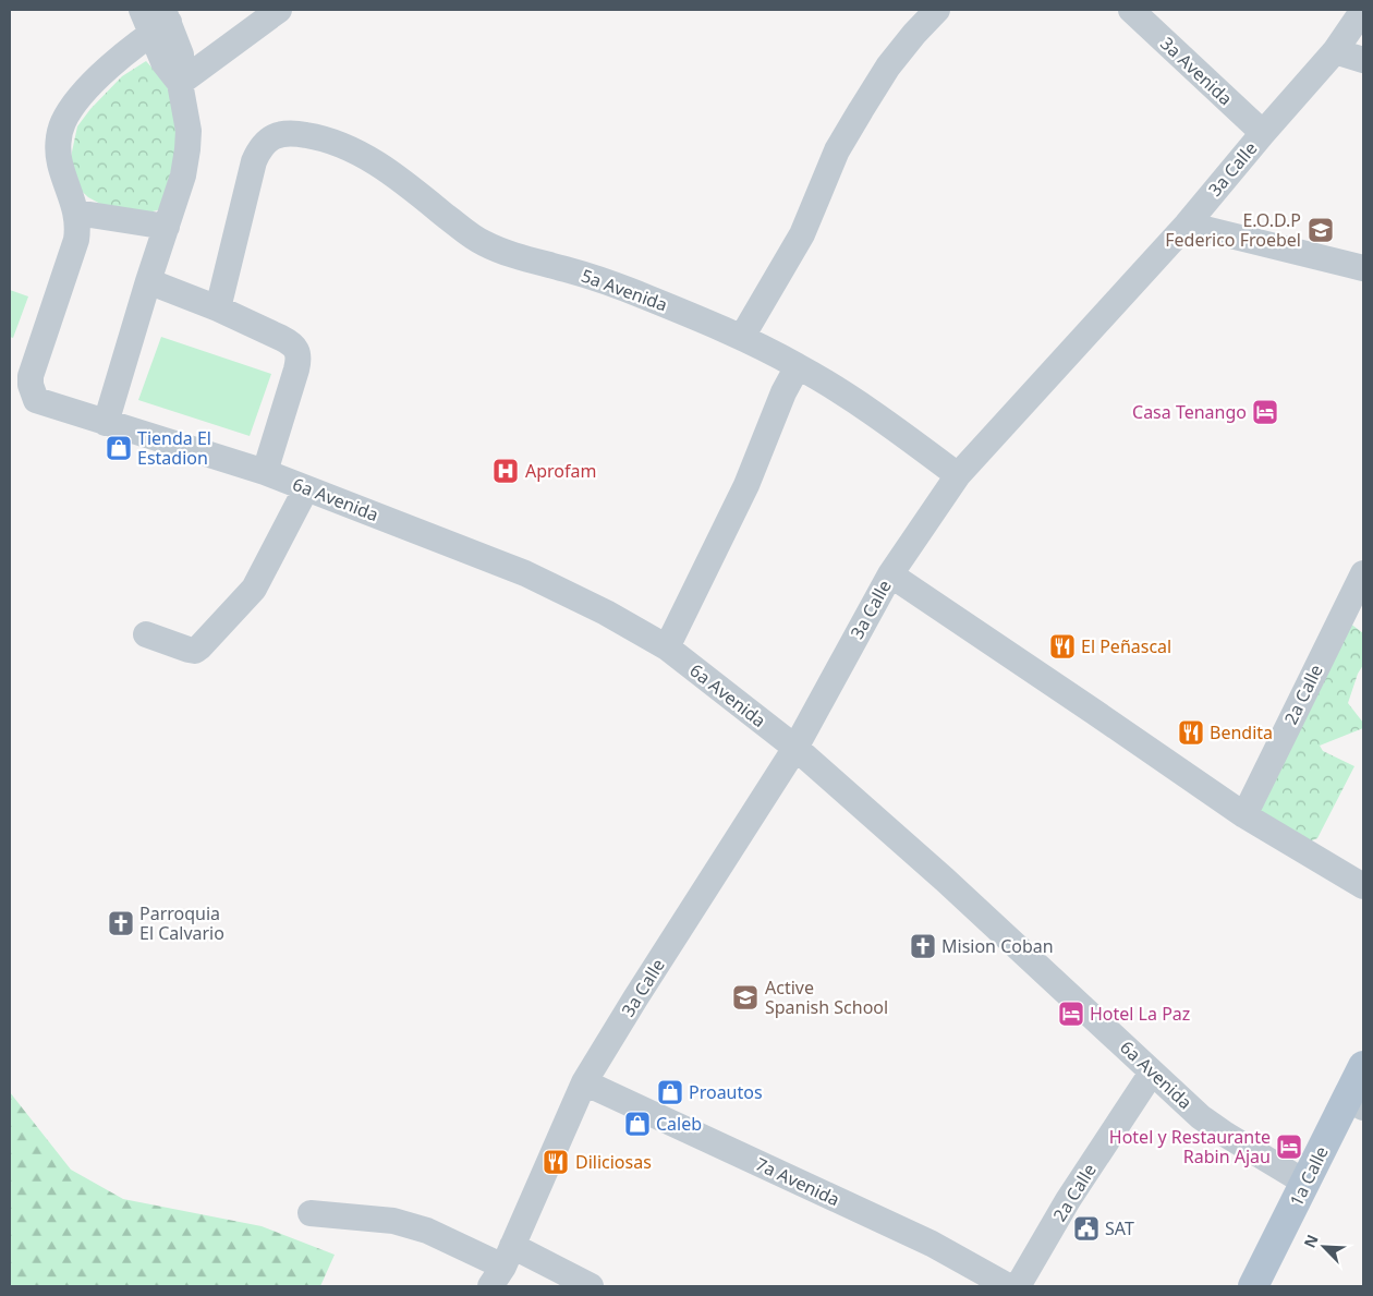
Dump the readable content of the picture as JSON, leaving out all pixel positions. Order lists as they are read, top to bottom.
{
  "streets": {
    "main road": ["1a Calle"],
    "street": [
      "3a Avenida",
      "3a Calle",
      "5a Avenida",
      "6a Avenida",
      "2a Calle",
      "7a Avenida"
    ]
  },
  "crossings": [
    ["3a Avenida", "3a Calle"],
    ["3a Calle", "5a Avenida"],
    ["3a Calle", "6a Avenida"],
    ["3a Calle", "7a Avenida"],
    ["6a Avenida", "2a Calle"],
    ["6a Avenida", "1a Calle"]
  ],
  "places": {
    "school or university": ["E.O.D.P Federico Froebel", "Active Spanish School"],
    "hotel": ["Casa Tenango", "Hotel La Paz", "Hotel y Restaurante Rabin Ajau"],
    "shop": ["Tienda El Estadion", "Proautos", "Caleb"],
    "hospital": ["Aprofam"],
    "restaurant": ["El Peñascal", "Bendita", "Diliciosas"],
    "church": ["Parroquia El Calvario", "Mision Coban"],
    "public building": ["SAT"]
  },
  "north": "top left"
}
